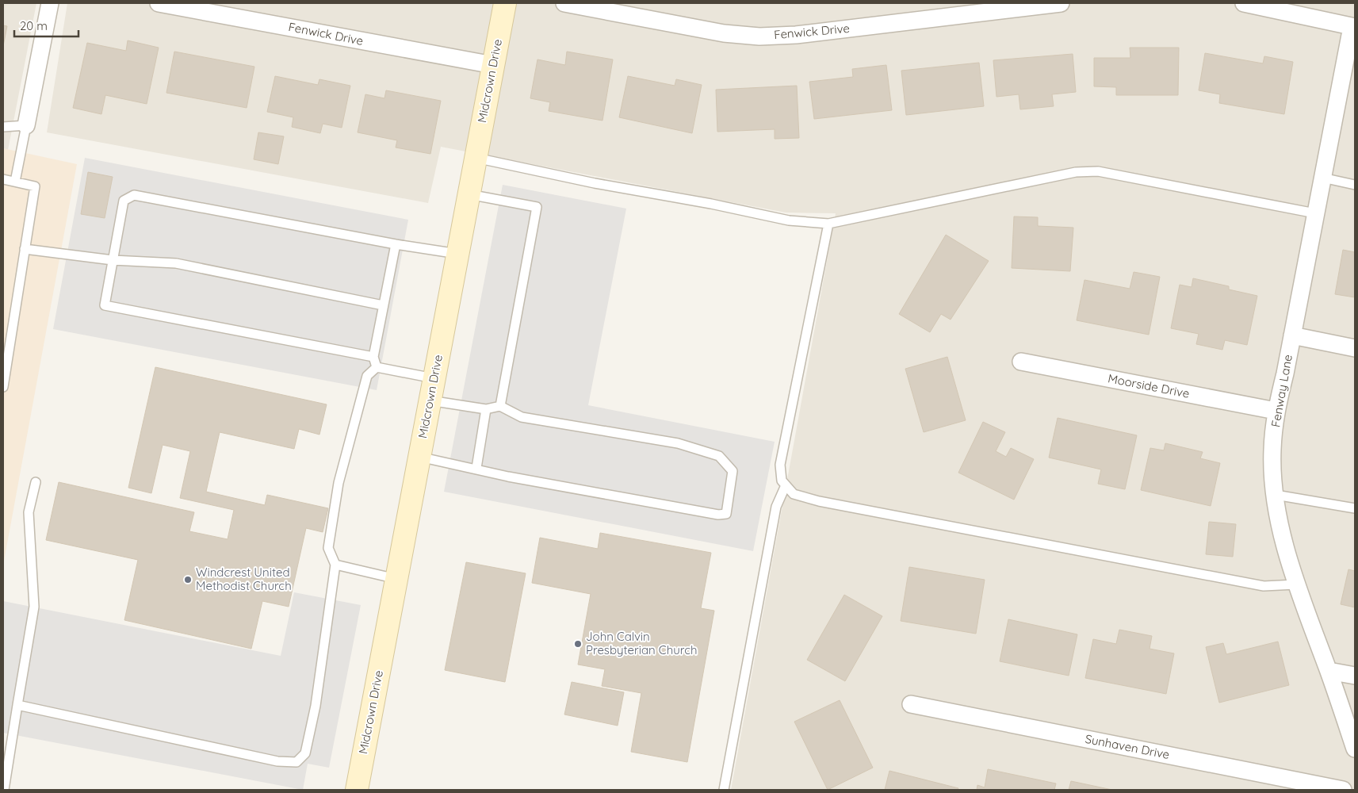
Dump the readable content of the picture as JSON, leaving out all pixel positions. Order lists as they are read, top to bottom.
{
  "streets": {
    "street": [
      "Fenwick Drive",
      "Midcrown Drive",
      "Moorside Drive",
      "Fenway Lane",
      "Sunhaven Drive"
    ]
  },
  "crossings": [
    ["Fenwick Drive", "Midcrown Drive"],
    ["Moorside Drive", "Fenway Lane"]
  ],
  "places": ["Windcrest United Methodist Church", "John Calvin Presbyterian Church"],
  "scale_bar": "20 m"
}
